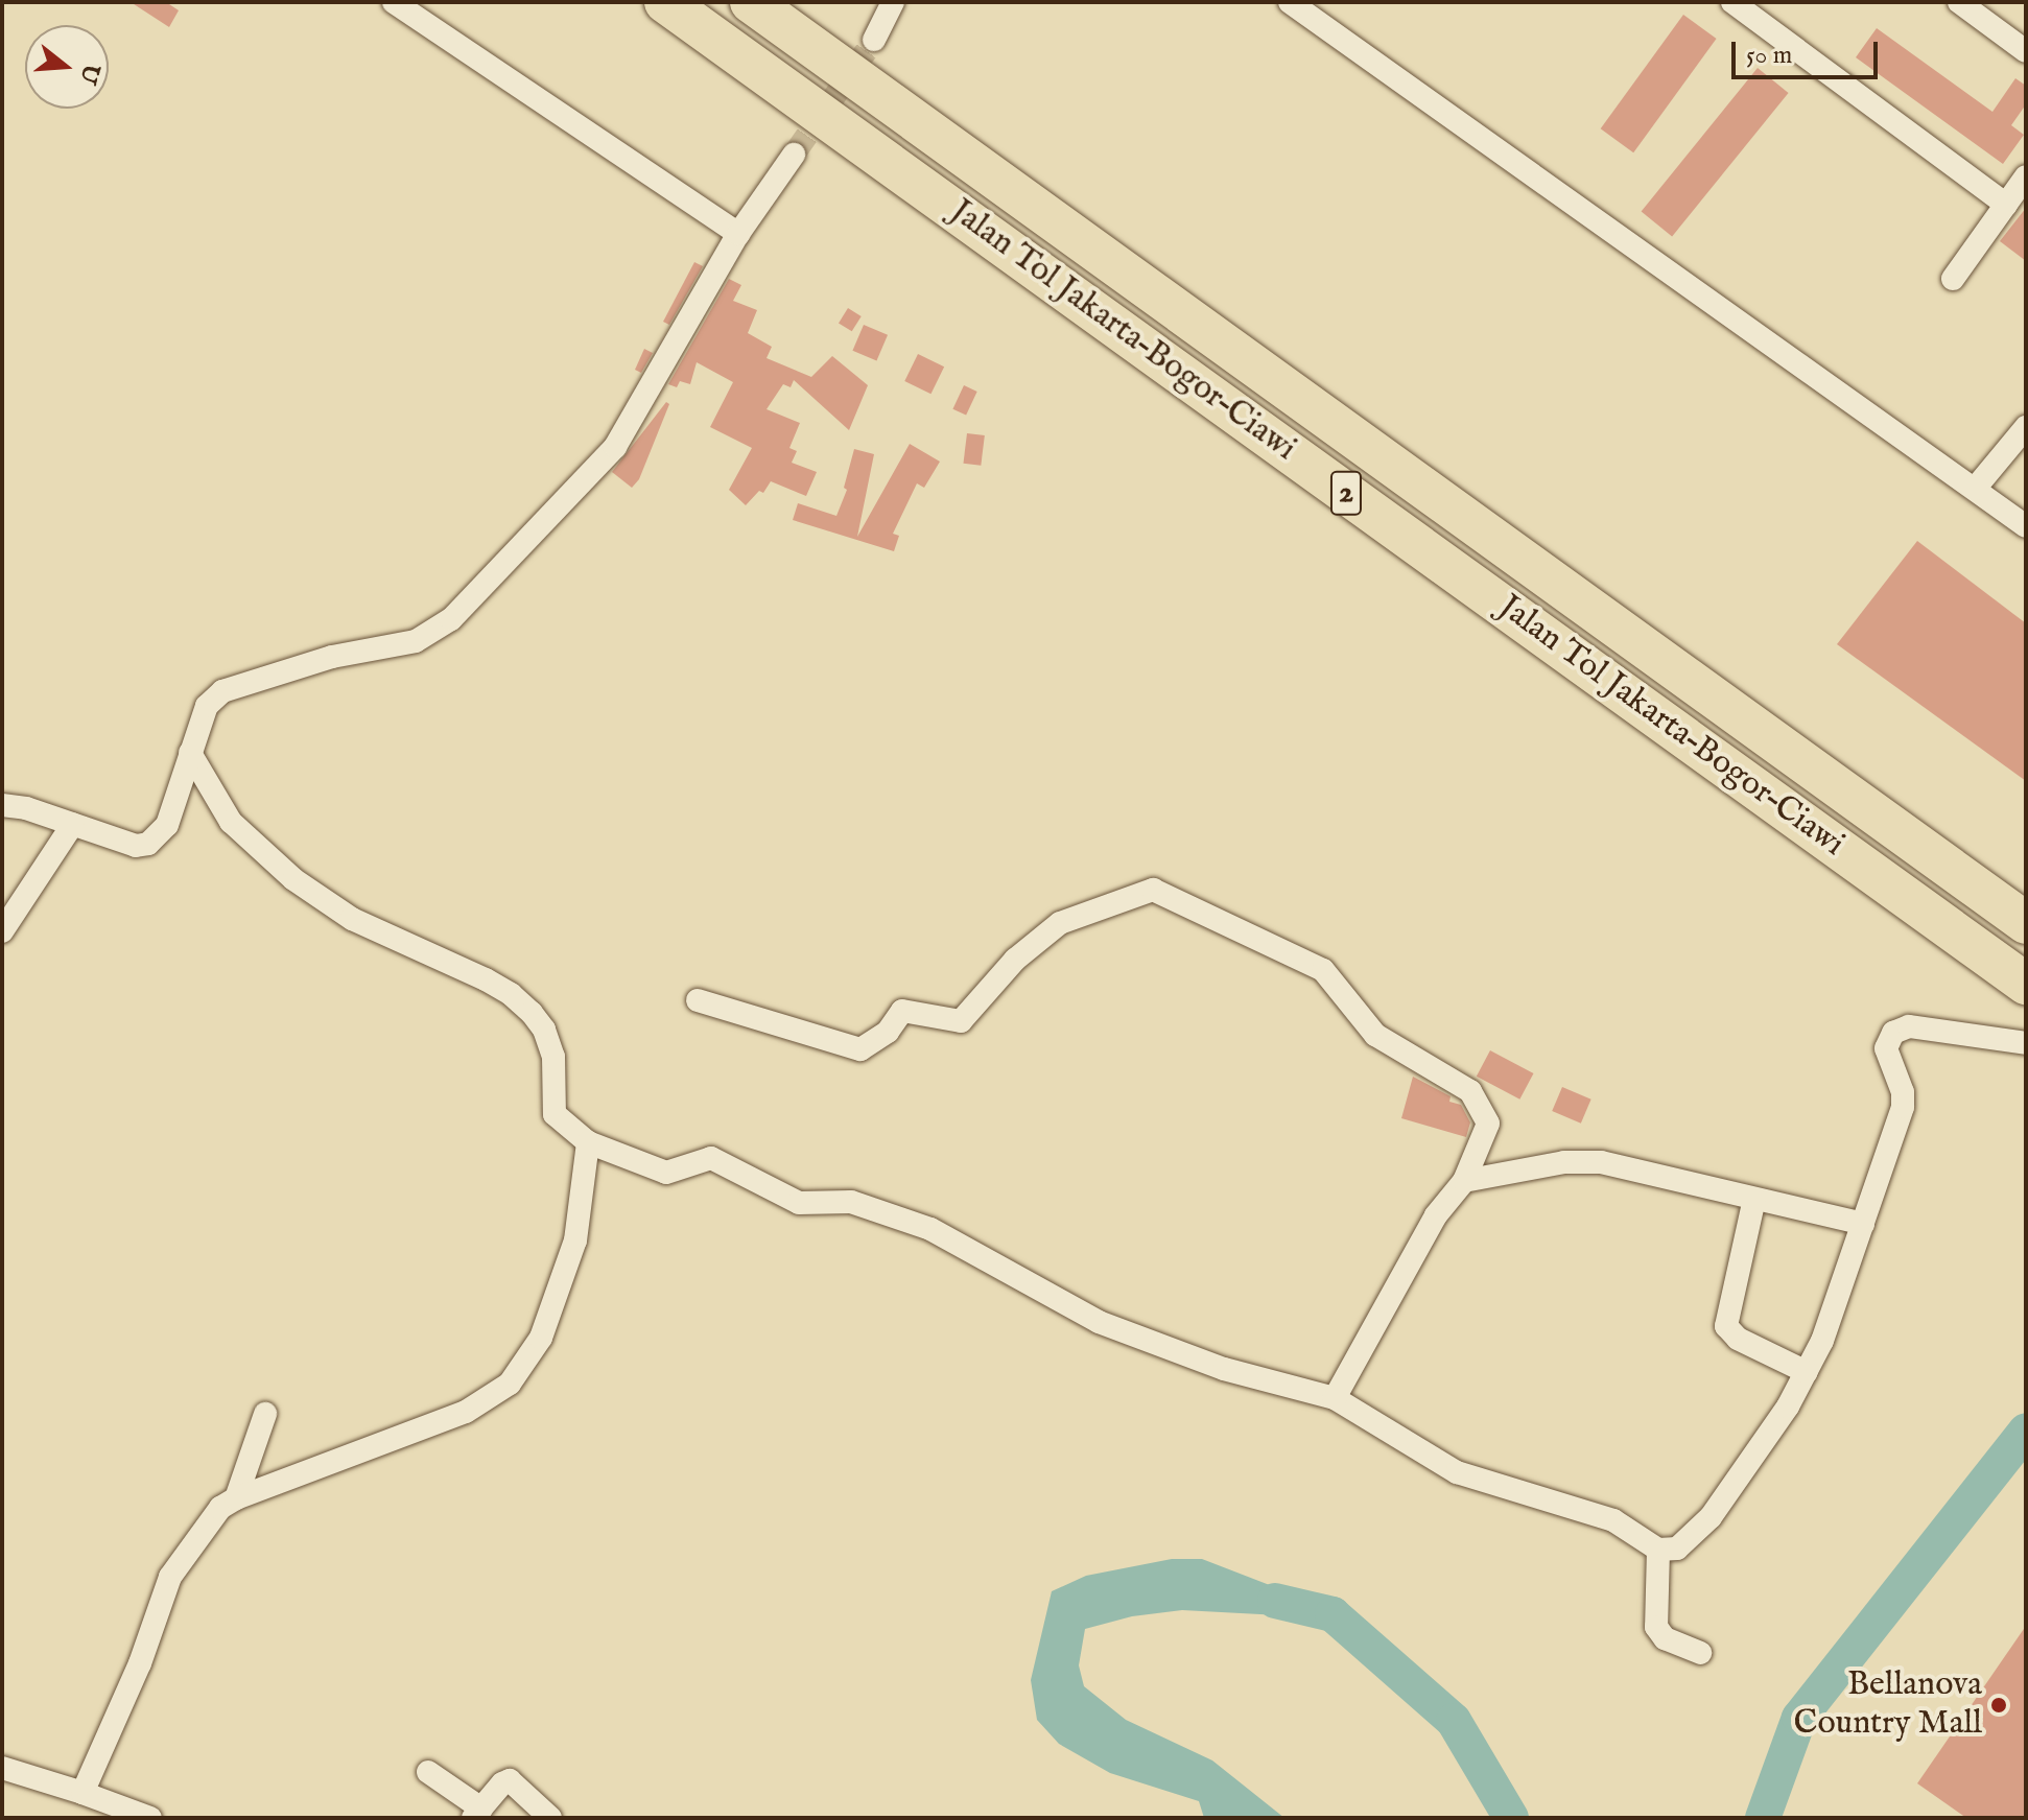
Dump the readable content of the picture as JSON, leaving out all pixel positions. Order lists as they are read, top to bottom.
{
  "streets": {
    "highway": ["Jalan Tol Jakarta–Bogor–Ciawi", "2"]
  },
  "places": ["Bellanova Country Mall"],
  "scale_bar": "50 m",
  "north": "right"
}
